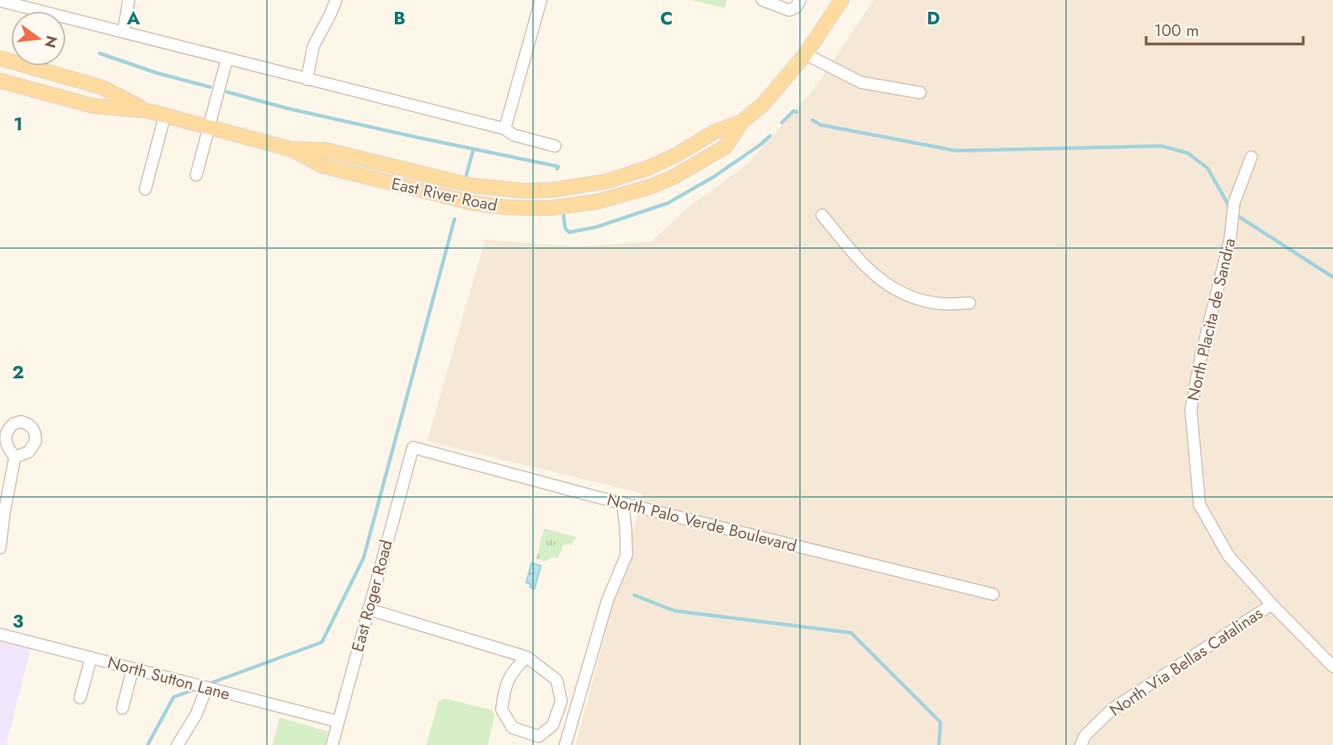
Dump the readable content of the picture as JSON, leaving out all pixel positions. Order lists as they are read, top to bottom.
{
  "streets": {
    "main road": ["East River Road"],
    "street": [
      "North Placita de Sandra",
      "North Palo Verde Boulevard",
      "East Roger Road",
      "North Via Bellas Catalinas",
      "North Sutton Lane"
    ]
  },
  "crossings": [
    ["North Placita de Sandra", "North Via Bellas Catalinas"],
    ["North Palo Verde Boulevard", "East Roger Road"],
    ["East Roger Road", "North Sutton Lane"]
  ],
  "scale_bar": "100 m",
  "north": "right",
  "grid": {
    "columns": [
      "A",
      "B",
      "C",
      "D"
    ],
    "rows": ["1", "2", "3"]
  }
}
